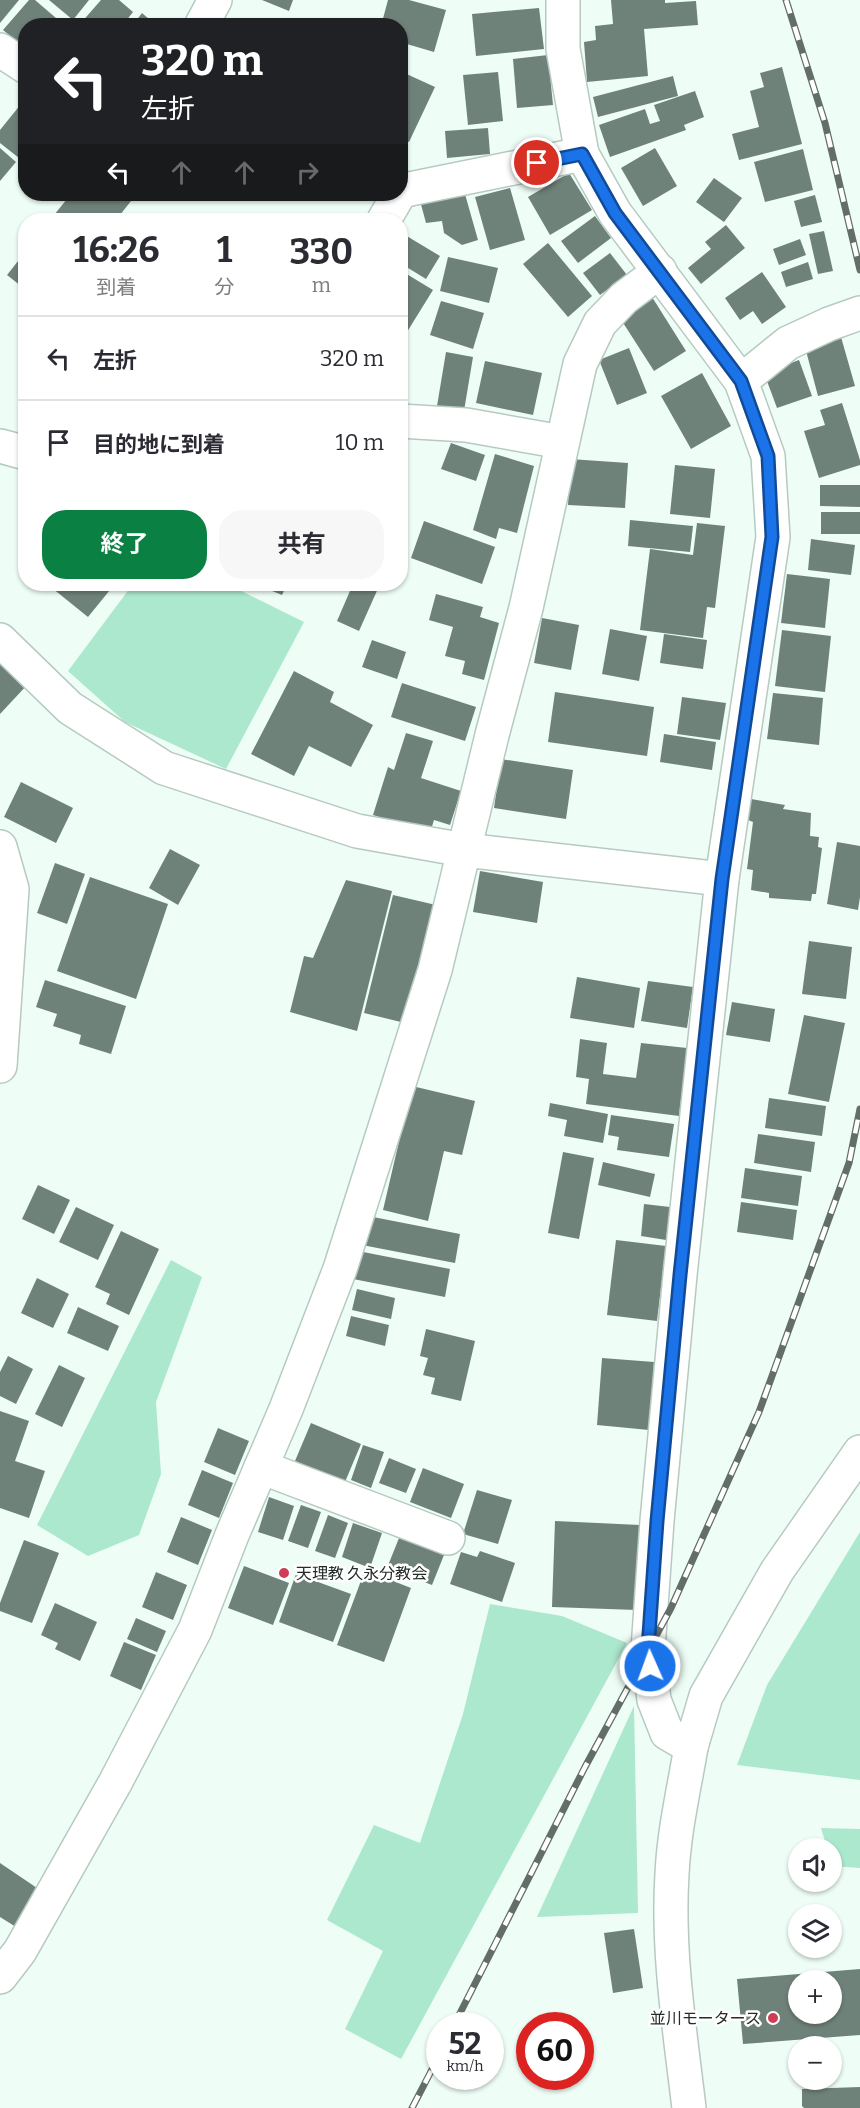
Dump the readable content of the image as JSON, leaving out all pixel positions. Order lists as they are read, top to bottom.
{
  "places": ["天理教 久永分教会", "並川モータース"],
  "page": {
    "turn": ["320 m", "左折"],
    "eta": [
      "16:26",
      "到着",
      "1",
      "分",
      "330",
      "m"
    ],
    "list": [
      {
        "name": "左折",
        "value": "320 m"
      },
      {
        "name": "目的地に到着",
        "value": "10 m"
      }
    ],
    "buttons": ["終了", "共有"],
    "map_buttons": ["+", "−"],
    "speed": "52 km/h",
    "limit": "60"
  }
}
